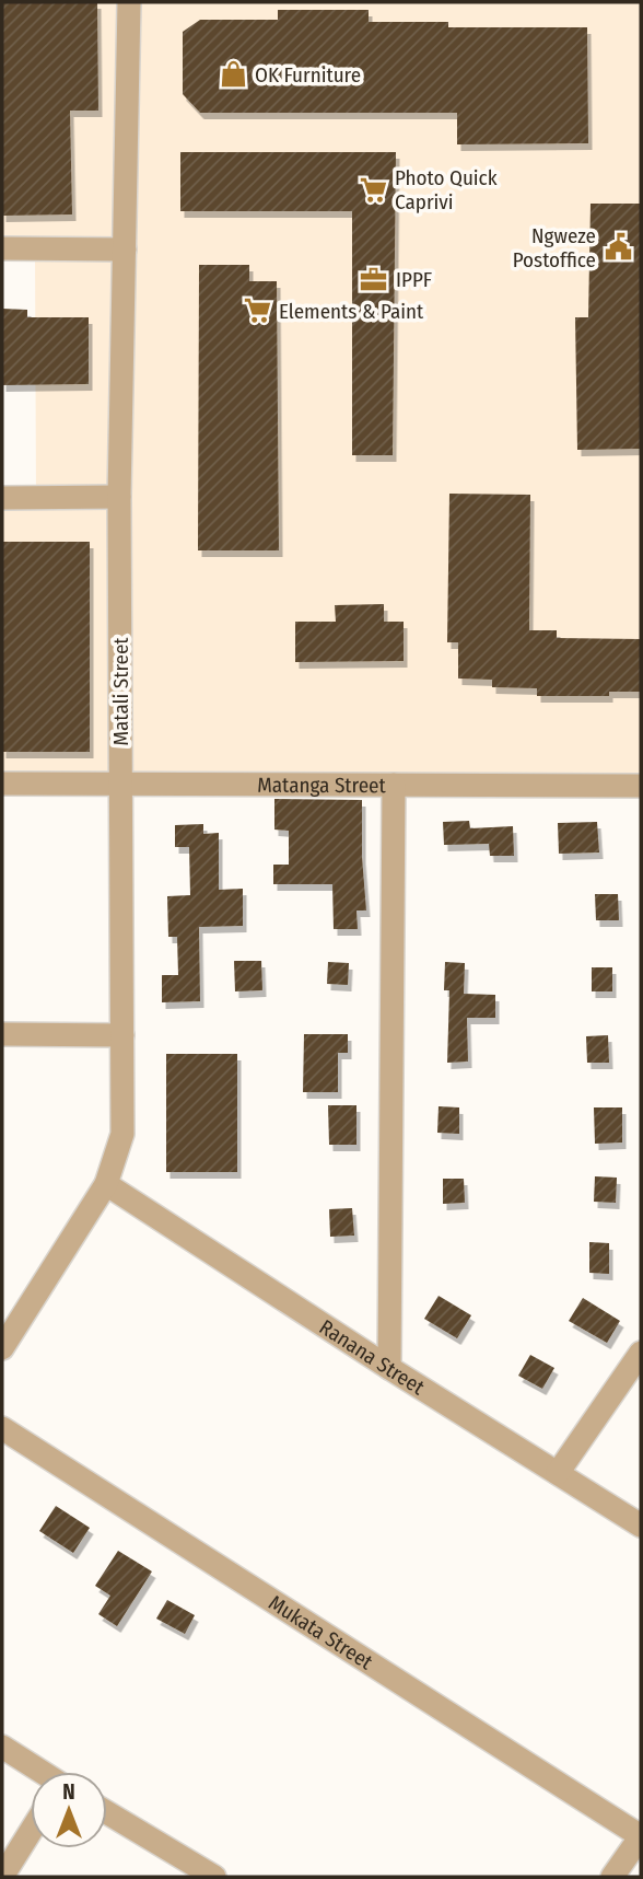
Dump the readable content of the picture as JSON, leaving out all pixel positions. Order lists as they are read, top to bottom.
{
  "streets": {
    "street": [
      "Matali Street",
      "Matanga Street",
      "Ranana Street",
      "Mukata Street"
    ]
  },
  "crossings": [
    ["Matali Street", "Matanga Street"],
    ["Matali Street", "Ranana Street"]
  ],
  "places": {
    "shop": ["OK Furniture"],
    "supermarket": ["Photo Quick Caprivi", "Elements & Paint"],
    "public building": ["Ngweze Postoffice"],
    "office": ["IPPF"]
  },
  "north": "top"
}
